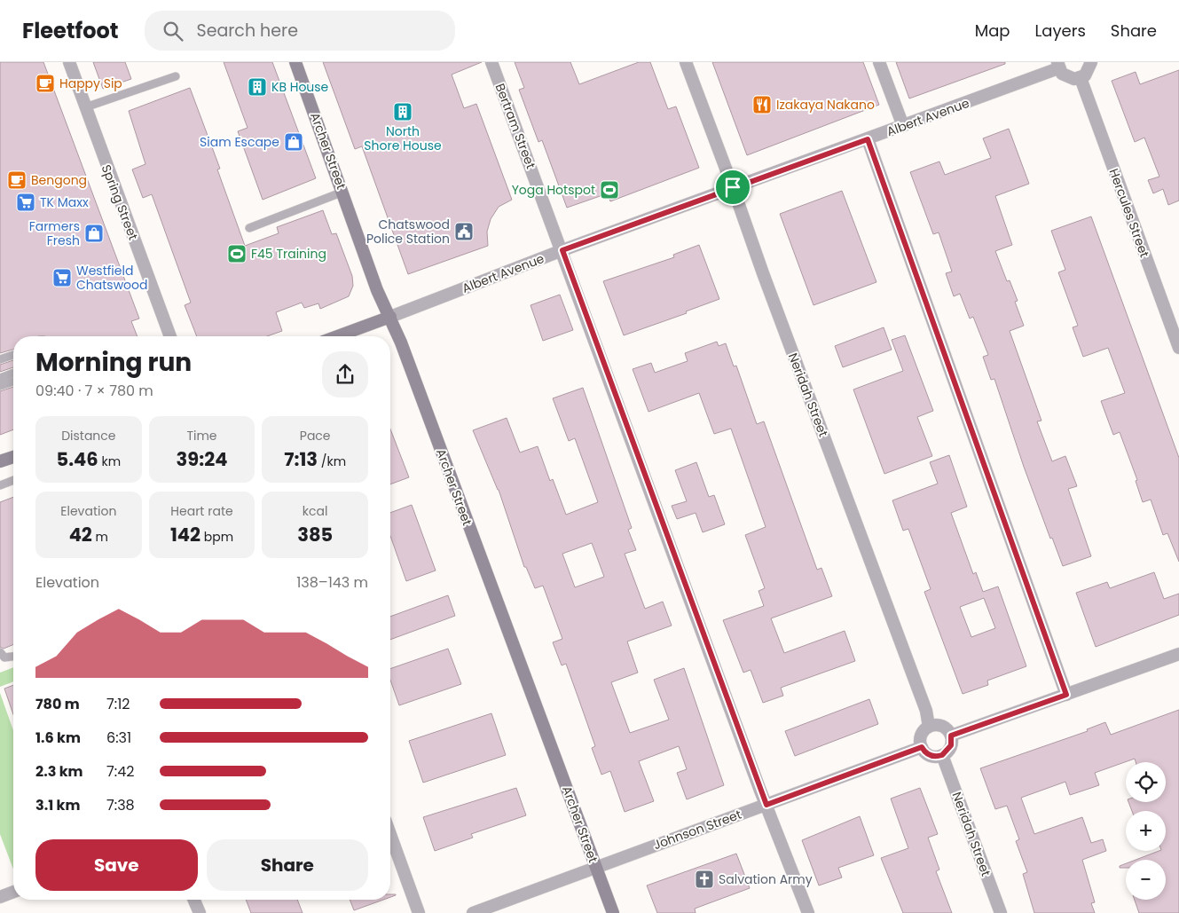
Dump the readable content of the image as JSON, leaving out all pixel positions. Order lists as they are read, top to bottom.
{
  "streets": {
    "main road": ["Albert Avenue", "Archer Street"],
    "street": [
      "Bertram Street",
      "Spring Street",
      "Hercules Street",
      "Neridah Street",
      "Johnson Street"
    ]
  },
  "crossings": [
    ["Albert Avenue", "Bertram Street"],
    ["Albert Avenue", "Archer Street"],
    ["Albert Avenue", "Neridah Street"],
    ["Bertram Street", "Johnson Street"],
    ["Archer Street", "Johnson Street"],
    ["Neridah Street", "Johnson Street"]
  ],
  "places": {
    "cafe": ["Happy Sip", "Bengong"],
    "building": ["KB House", "North Shore House"],
    "restaurant": ["Izakaya Nakano"],
    "shop": ["Siam Escape", "Farmers Fresh"],
    "sports": ["Yoga Hotspot", "F45 Training"],
    "supermarket": ["TK Maxx", "Westfield Chatswood"],
    "public building": ["Chatswood Police Station"],
    "church": ["Salvation Army"]
  },
  "page": {
    "header": "Fleetfoot",
    "search": "Search here",
    "nav": ["Map", "Layers", "Share"],
    "heading": ["Morning run", "09:40 · 7 × 780 m"],
    "stats": [
      ["Distance", "5.46 km"],
      ["Time", "39:24"],
      ["Pace", "7:13 /km"],
      ["Elevation", "42 m"],
      ["Heart rate", "142 bpm"],
      ["kcal", "385"]
    ],
    "chart": ["Elevation", "138–143 m"],
    "list": [
      {
        "name": "780 m",
        "note": "7:12"
      },
      {
        "name": "1.6 km",
        "note": "6:31"
      },
      {
        "name": "2.3 km",
        "note": "7:42"
      },
      {
        "name": "3.1 km",
        "note": "7:38"
      }
    ],
    "map_buttons": ["+", "−"],
    "buttons": ["Save", "Share"]
  }
}
